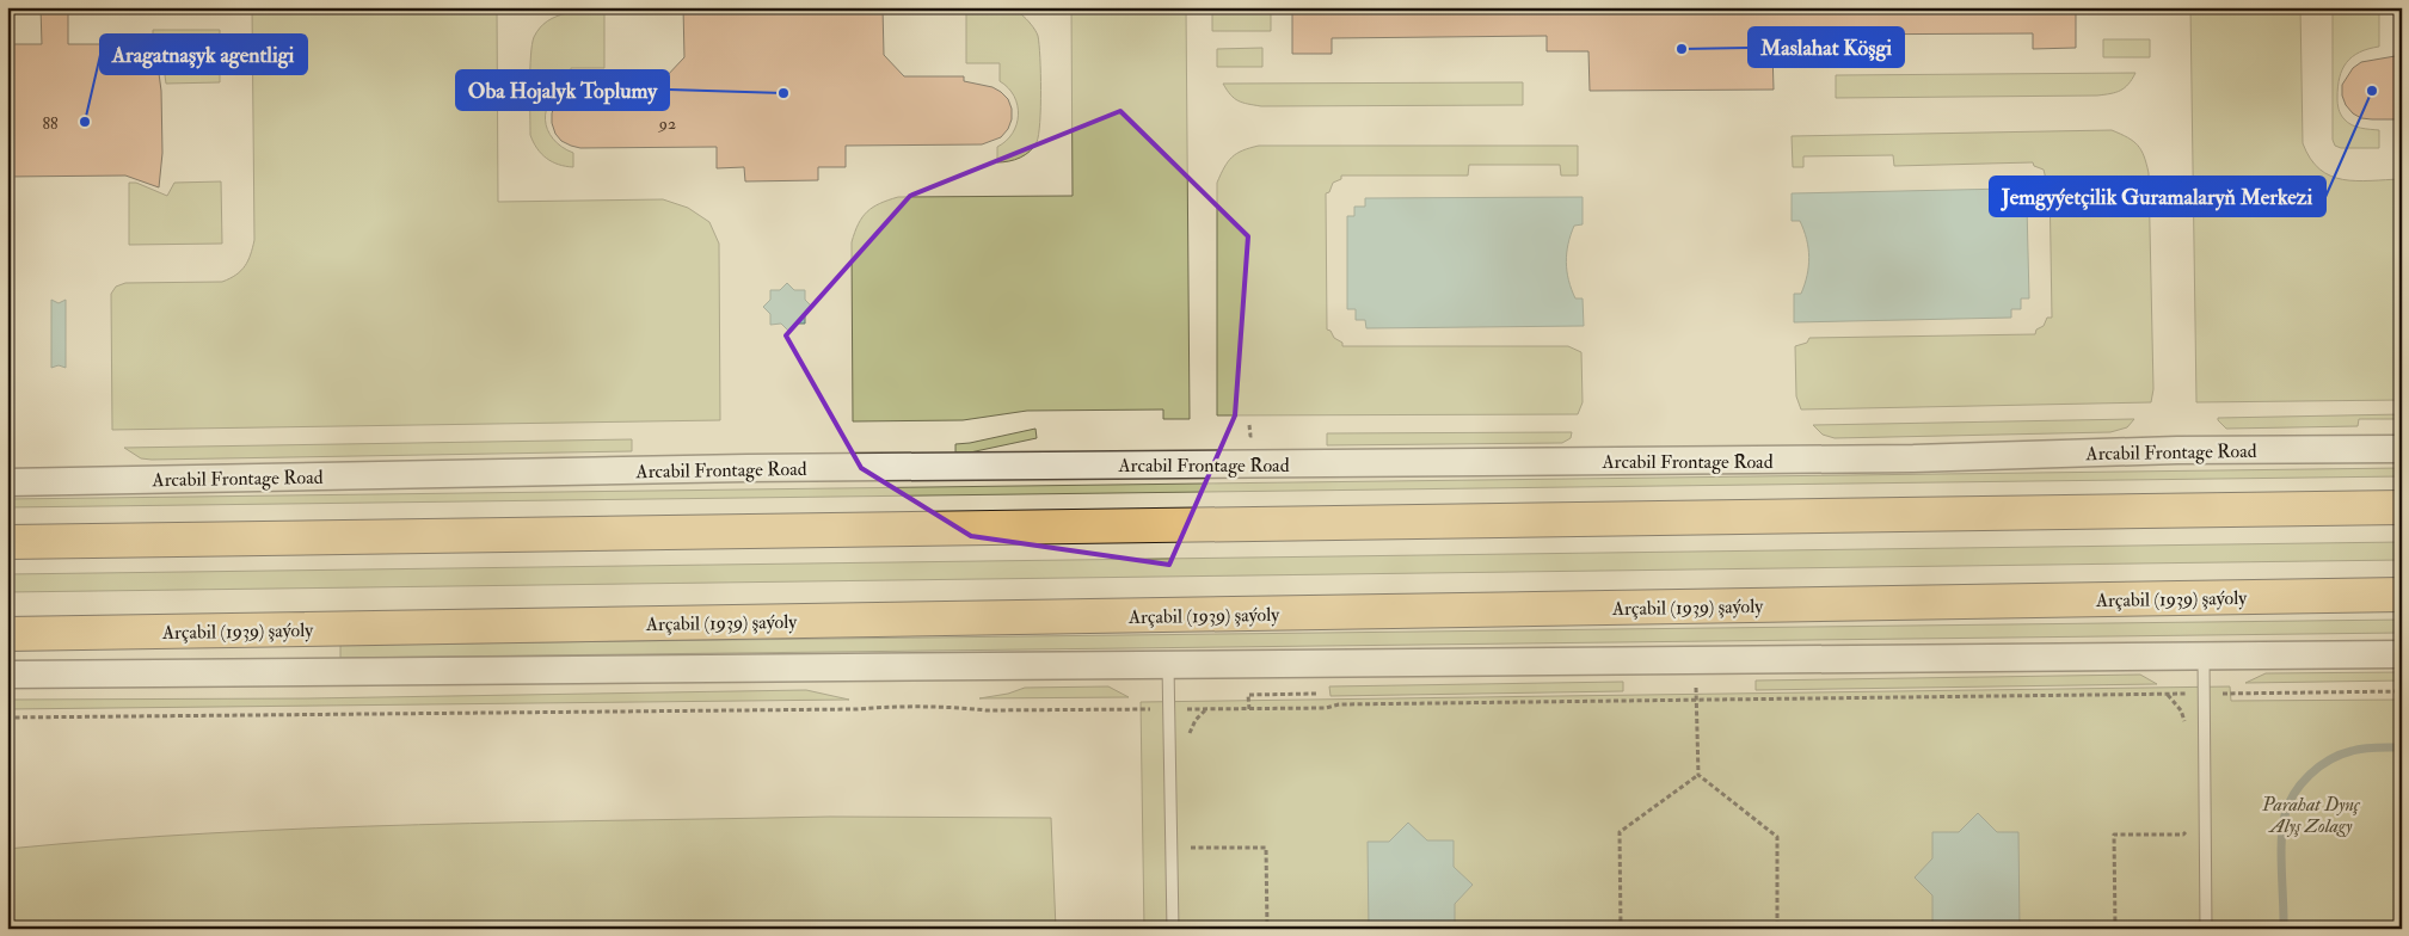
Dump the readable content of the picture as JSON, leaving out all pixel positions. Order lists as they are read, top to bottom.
{
  "streets": {
    "main road": ["Arçabil (1939) şaýoly"],
    "street": ["Arcabil Frontage Road"]
  },
  "parks": ["Parahat Dynç Alyş Zolagy"],
  "places": [
    "Maslahat Köşgi",
    "Jemgyýetçilik Guramalaryň Merkezi",
    "Oba Hojalyk Toplumy",
    "Aragatnaşyk agentligi"
  ],
  "house_numbers": ["88", "92"]
}
